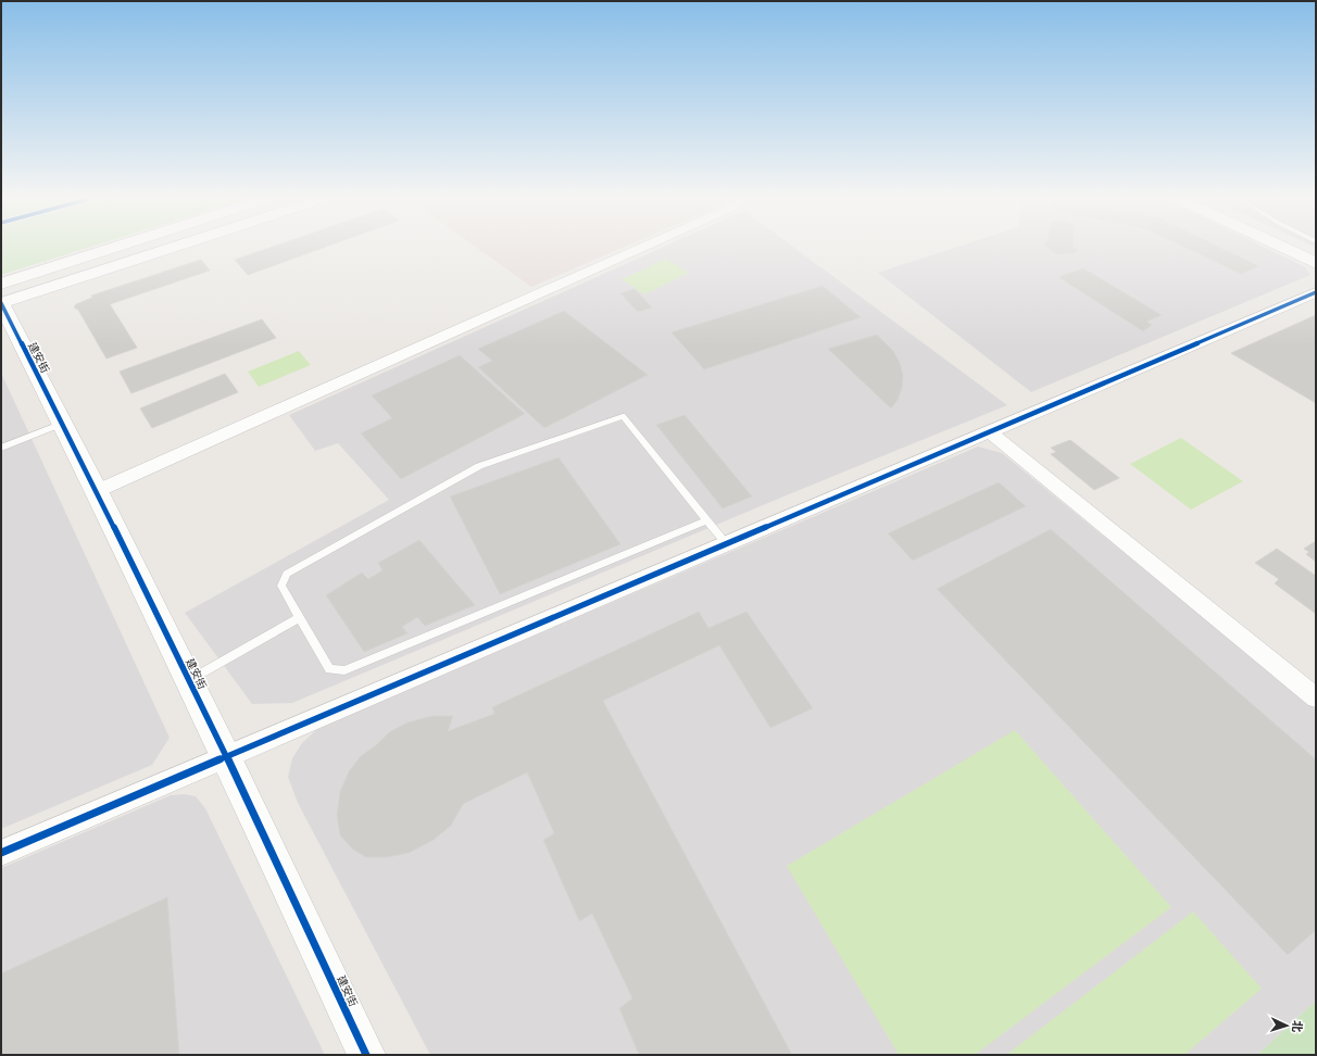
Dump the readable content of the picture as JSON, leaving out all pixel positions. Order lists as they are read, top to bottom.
{
  "streets": {
    "street": ["建安街"]
  },
  "north": "right"
}
